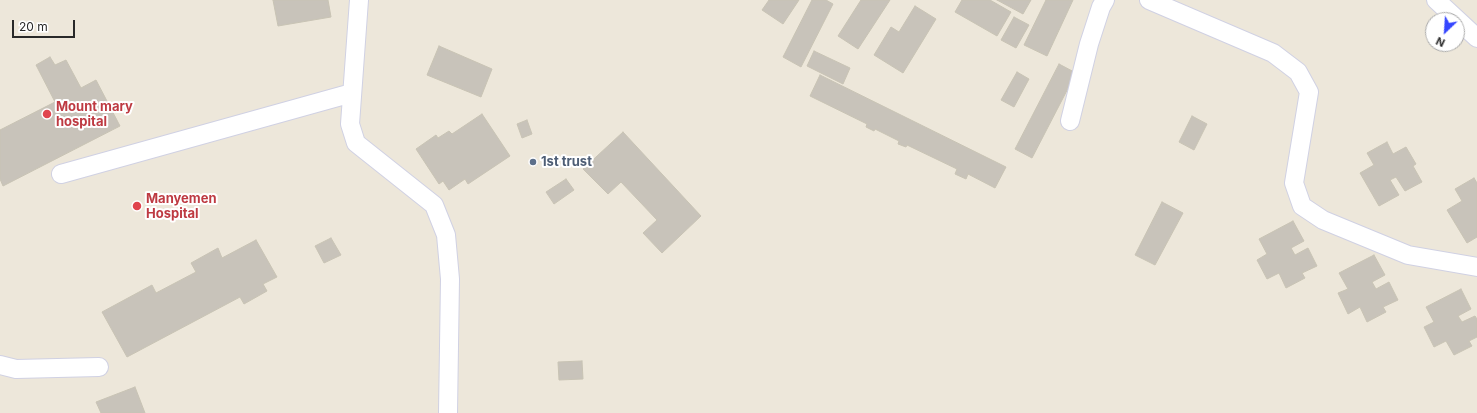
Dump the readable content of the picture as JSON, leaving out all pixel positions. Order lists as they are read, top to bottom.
{
  "places": ["Mount mary hospital", "1st trust", "Manyemen Hospital"],
  "scale_bar": "20 m",
  "north": "bottom left"
}
